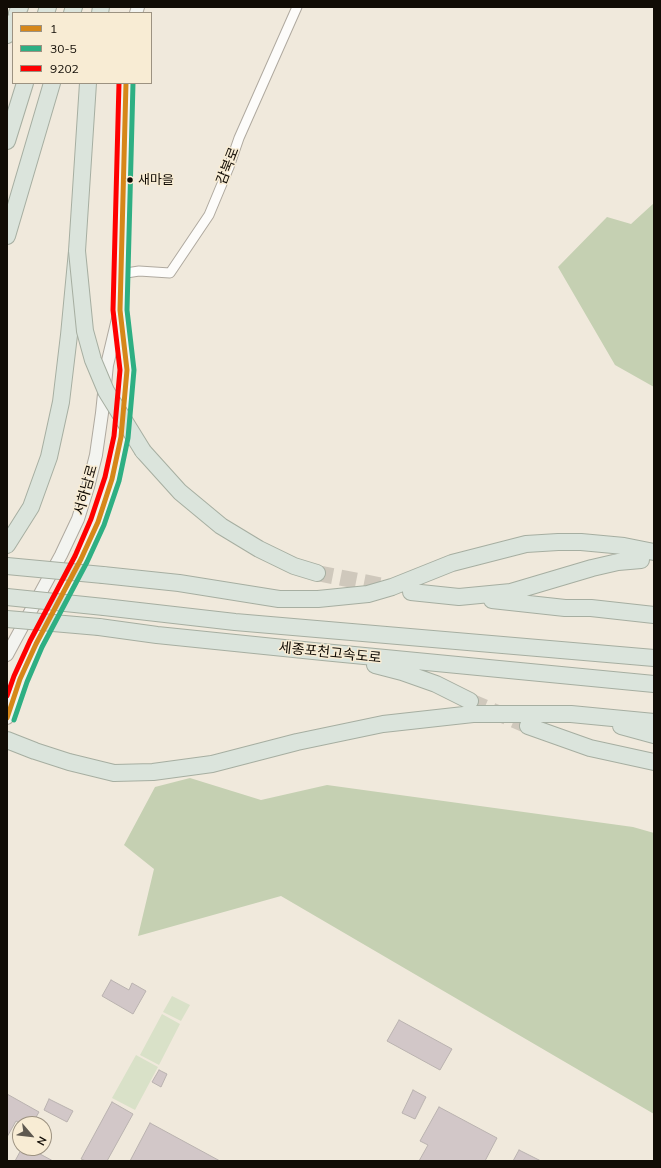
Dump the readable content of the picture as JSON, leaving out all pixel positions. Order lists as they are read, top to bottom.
{
  "streets": {
    "highway": ["세종포천고속도로"],
    "main road": ["서하남로"],
    "street": ["감북로"]
  },
  "crossings": [
    ["감북로", "서하남로"]
  ],
  "places": ["새마을"],
  "lines": ["transit line 1", "transit line 30-5", "transit line 9202"],
  "legend": ["1", "30-5", "9202"],
  "north": "bottom right"
}
